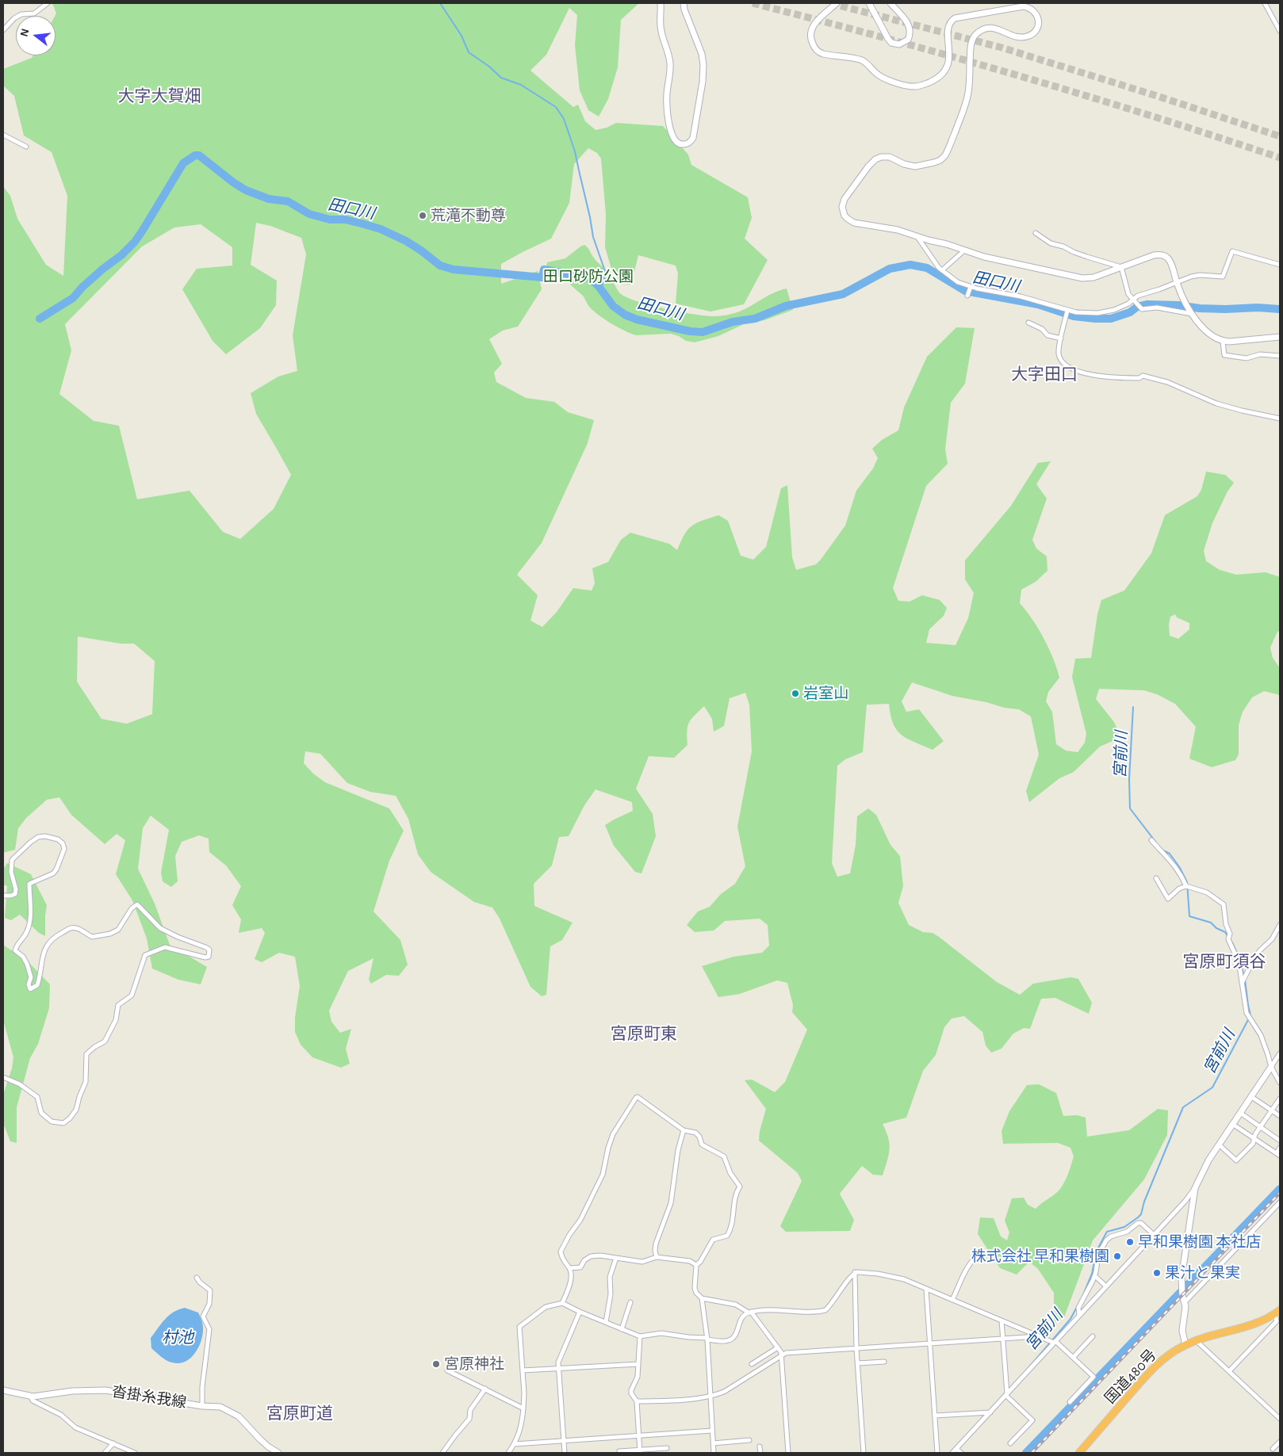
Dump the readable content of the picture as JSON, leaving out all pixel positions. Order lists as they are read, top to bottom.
{
  "streets": {
    "highway": ["国道480号"],
    "street": ["沓掛糸我線"]
  },
  "districts": [
    "大字大賀畑",
    "大字田口",
    "宮原町須谷",
    "宮原町東",
    "宮原町道"
  ],
  "water": ["田口川", "宮前川", "村池"],
  "parks": ["田口砂防公園"],
  "places": [
    "荒滝不動尊",
    "岩室山",
    "早和果樹園 本社店",
    "株式会社 早和果樹園",
    "果汁と果実",
    "宮原神社"
  ],
  "north": "left"
}
